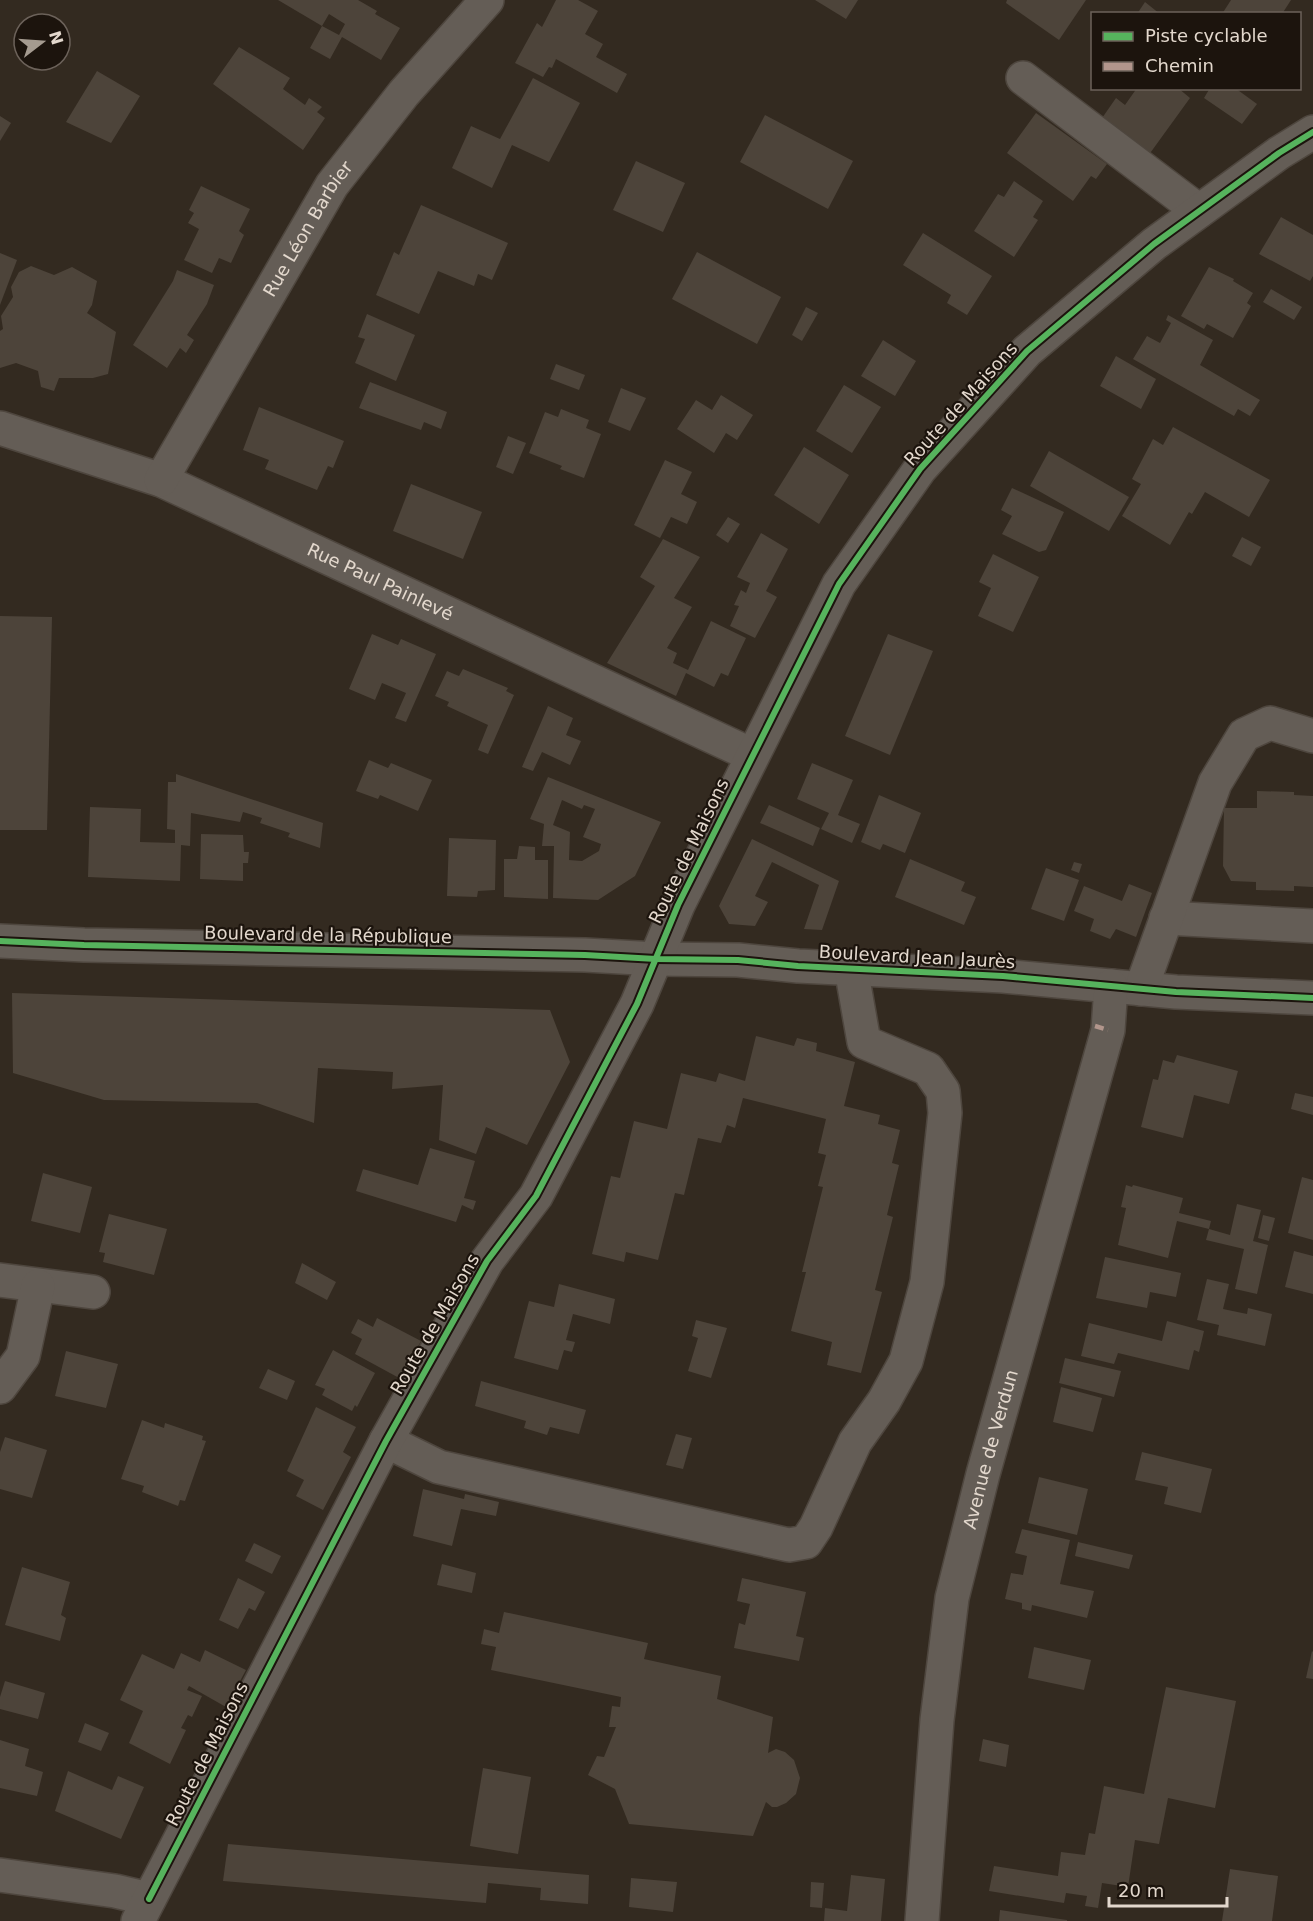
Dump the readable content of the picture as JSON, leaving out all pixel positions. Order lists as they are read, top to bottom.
{
  "streets": {
    "street": [
      "Rue Léon Barbier",
      "Route de Maisons",
      "Rue Paul Painlevé",
      "Boulevard de la République",
      "Boulevard Jean Jaurès",
      "Avenue de Verdun"
    ]
  },
  "crossings": [
    ["Rue Léon Barbier", "Rue Paul Painlevé"],
    ["Route de Maisons", "Rue Paul Painlevé"],
    ["Route de Maisons", "Boulevard de la République"],
    ["Route de Maisons", "Boulevard Jean Jaurès"],
    ["Boulevard de la République", "Boulevard Jean Jaurès"],
    ["Boulevard Jean Jaurès", "Avenue de Verdun"]
  ],
  "legend": ["Piste cyclable", "Chemin"],
  "scale_bar": "20 m",
  "north": "right"
}
